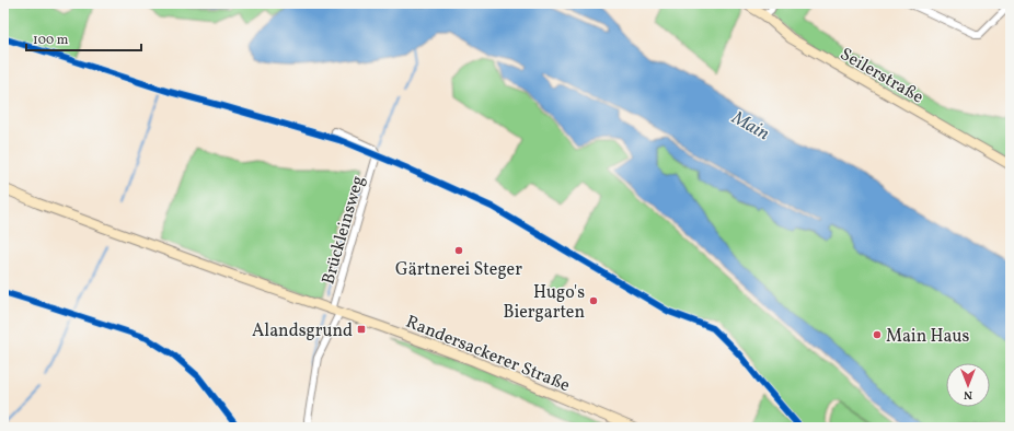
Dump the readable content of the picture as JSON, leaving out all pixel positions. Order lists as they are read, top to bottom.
{
  "streets": {
    "main road": ["Seilerstraße", "Randersackerer Straße"],
    "street": ["Brückleinsweg"]
  },
  "crossings": [
    ["Brückleinsweg", "Randersackerer Straße"]
  ],
  "water": ["Main"],
  "places": {
    "other": ["Gärtnerei Steger", "Hugo's Biergarten", "Main Haus"],
    "transit": ["Alandsgrund"]
  },
  "scale_bar": "100 m",
  "north": "bottom"
}
